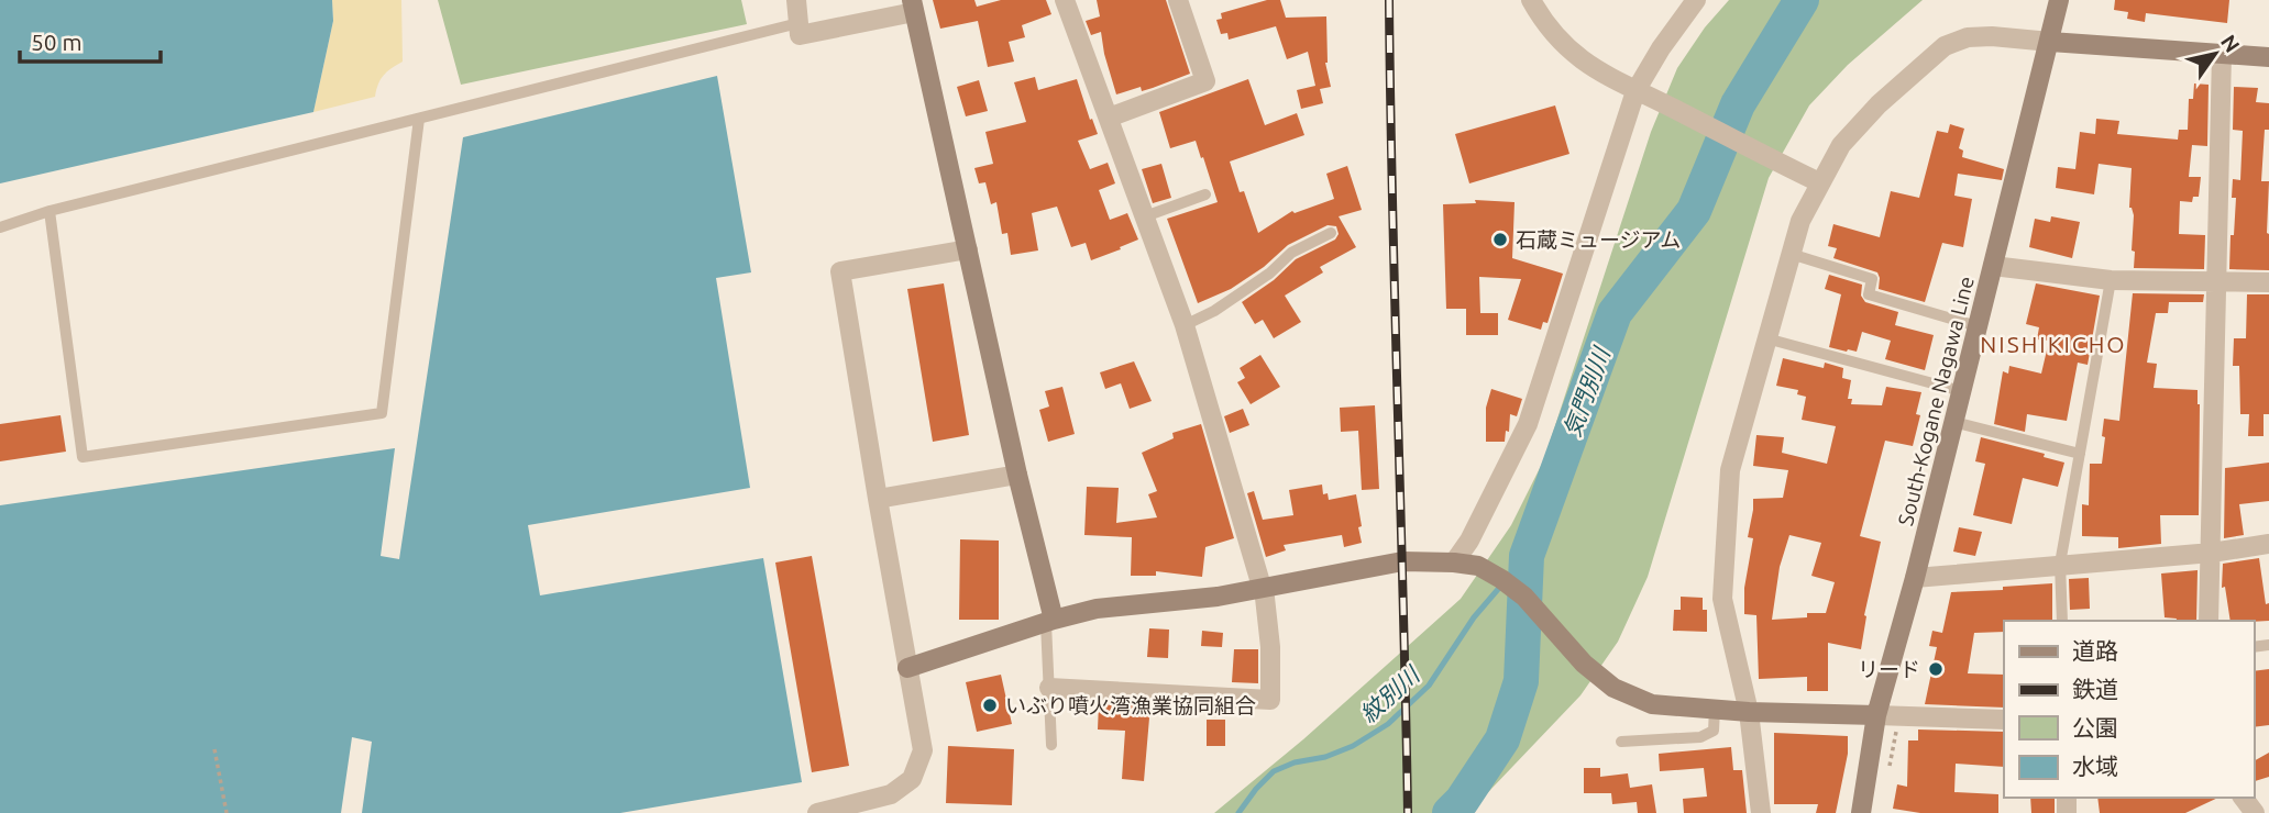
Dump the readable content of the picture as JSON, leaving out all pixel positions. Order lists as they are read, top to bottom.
{
  "streets": {
    "street": ["South-Kogane Nagawa Line"]
  },
  "districts": ["NISHIKICHO"],
  "water": ["気門別川", "紋別川"],
  "places": ["石蔵ミュージアム", "リード", "いぶり噴火湾漁業協同組合"],
  "legend": [
    "道路",
    "鉄道",
    "公園",
    "水域"
  ],
  "scale_bar": "50 m",
  "north": "top right"
}
